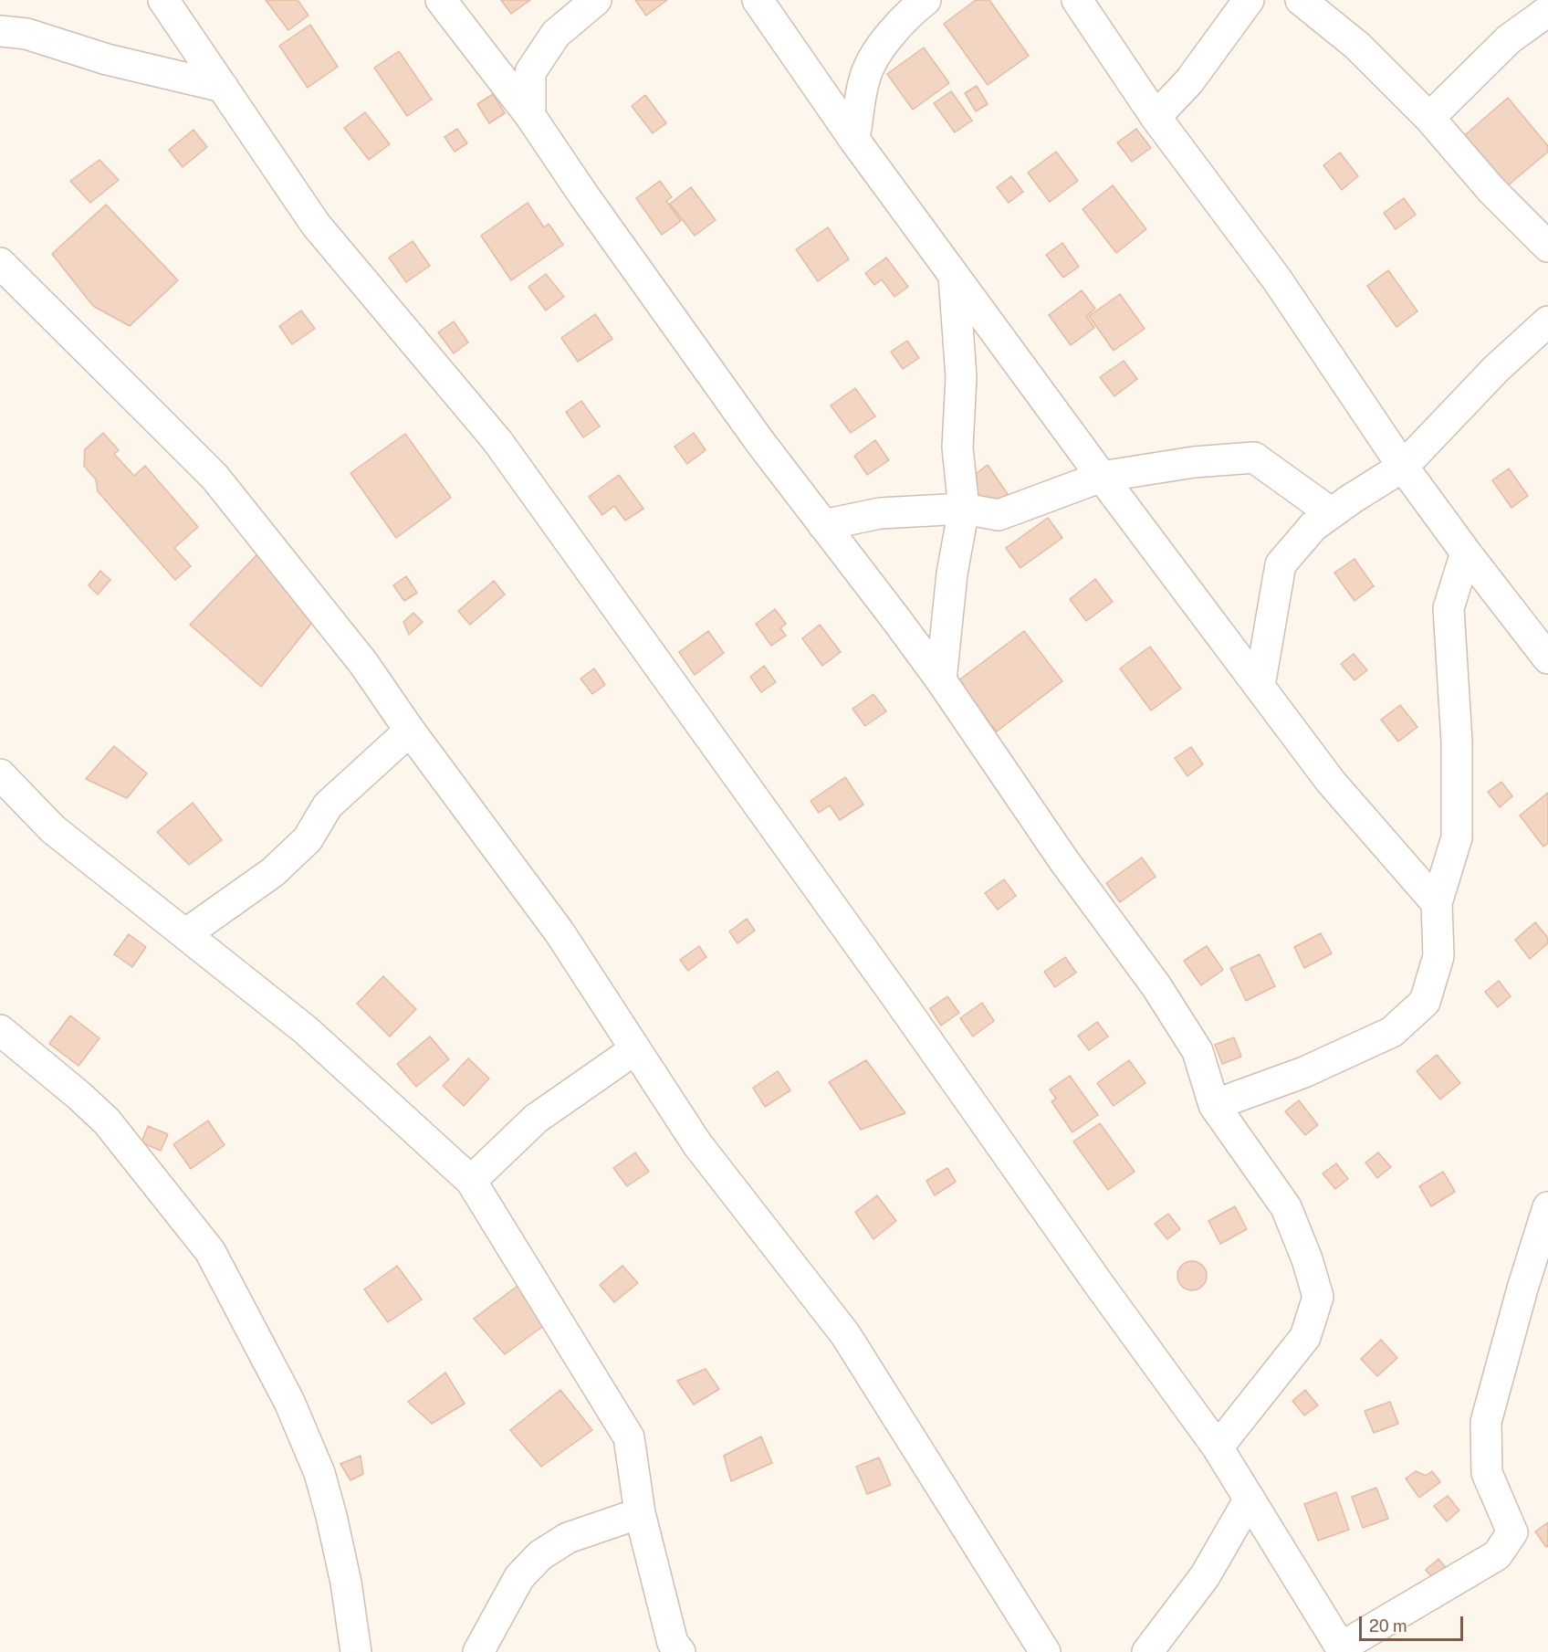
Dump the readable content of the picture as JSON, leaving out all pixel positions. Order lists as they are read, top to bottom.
{
  "scale_bar": "20 m"
}
